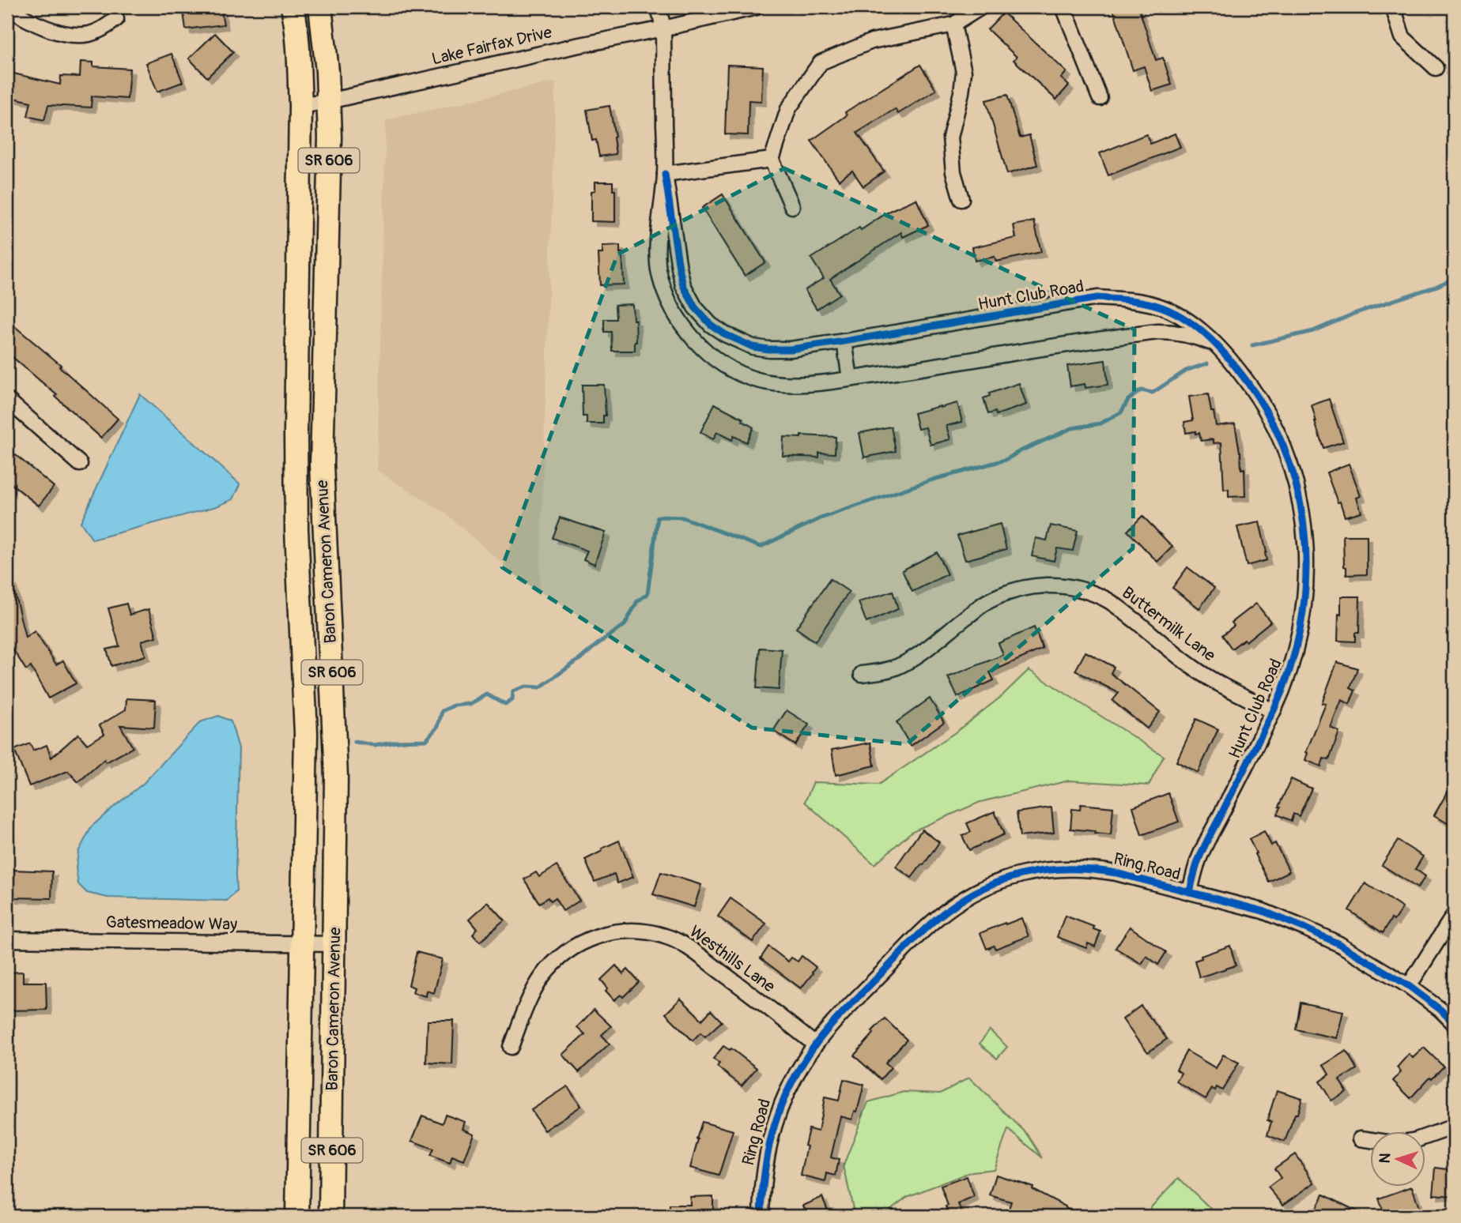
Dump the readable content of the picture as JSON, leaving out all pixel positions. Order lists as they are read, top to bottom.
{
  "streets": {
    "main road": ["SR 606", "Baron Cameron Avenue"],
    "street": [
      "Lake Fairfax Drive",
      "Hunt Club Road",
      "Buttermilk Lane",
      "Ring Road",
      "Gatesmeadow Way",
      "Westhills Lane"
    ]
  },
  "crossings": [
    ["Lake Fairfax Drive", "Hunt Club Road"],
    ["Lake Fairfax Drive", "Baron Cameron Avenue"],
    ["Hunt Club Road", "Buttermilk Lane"],
    ["Hunt Club Road", "Ring Road"],
    ["Baron Cameron Avenue", "Gatesmeadow Way"],
    ["Ring Road", "Westhills Lane"]
  ],
  "north": "left"
}
